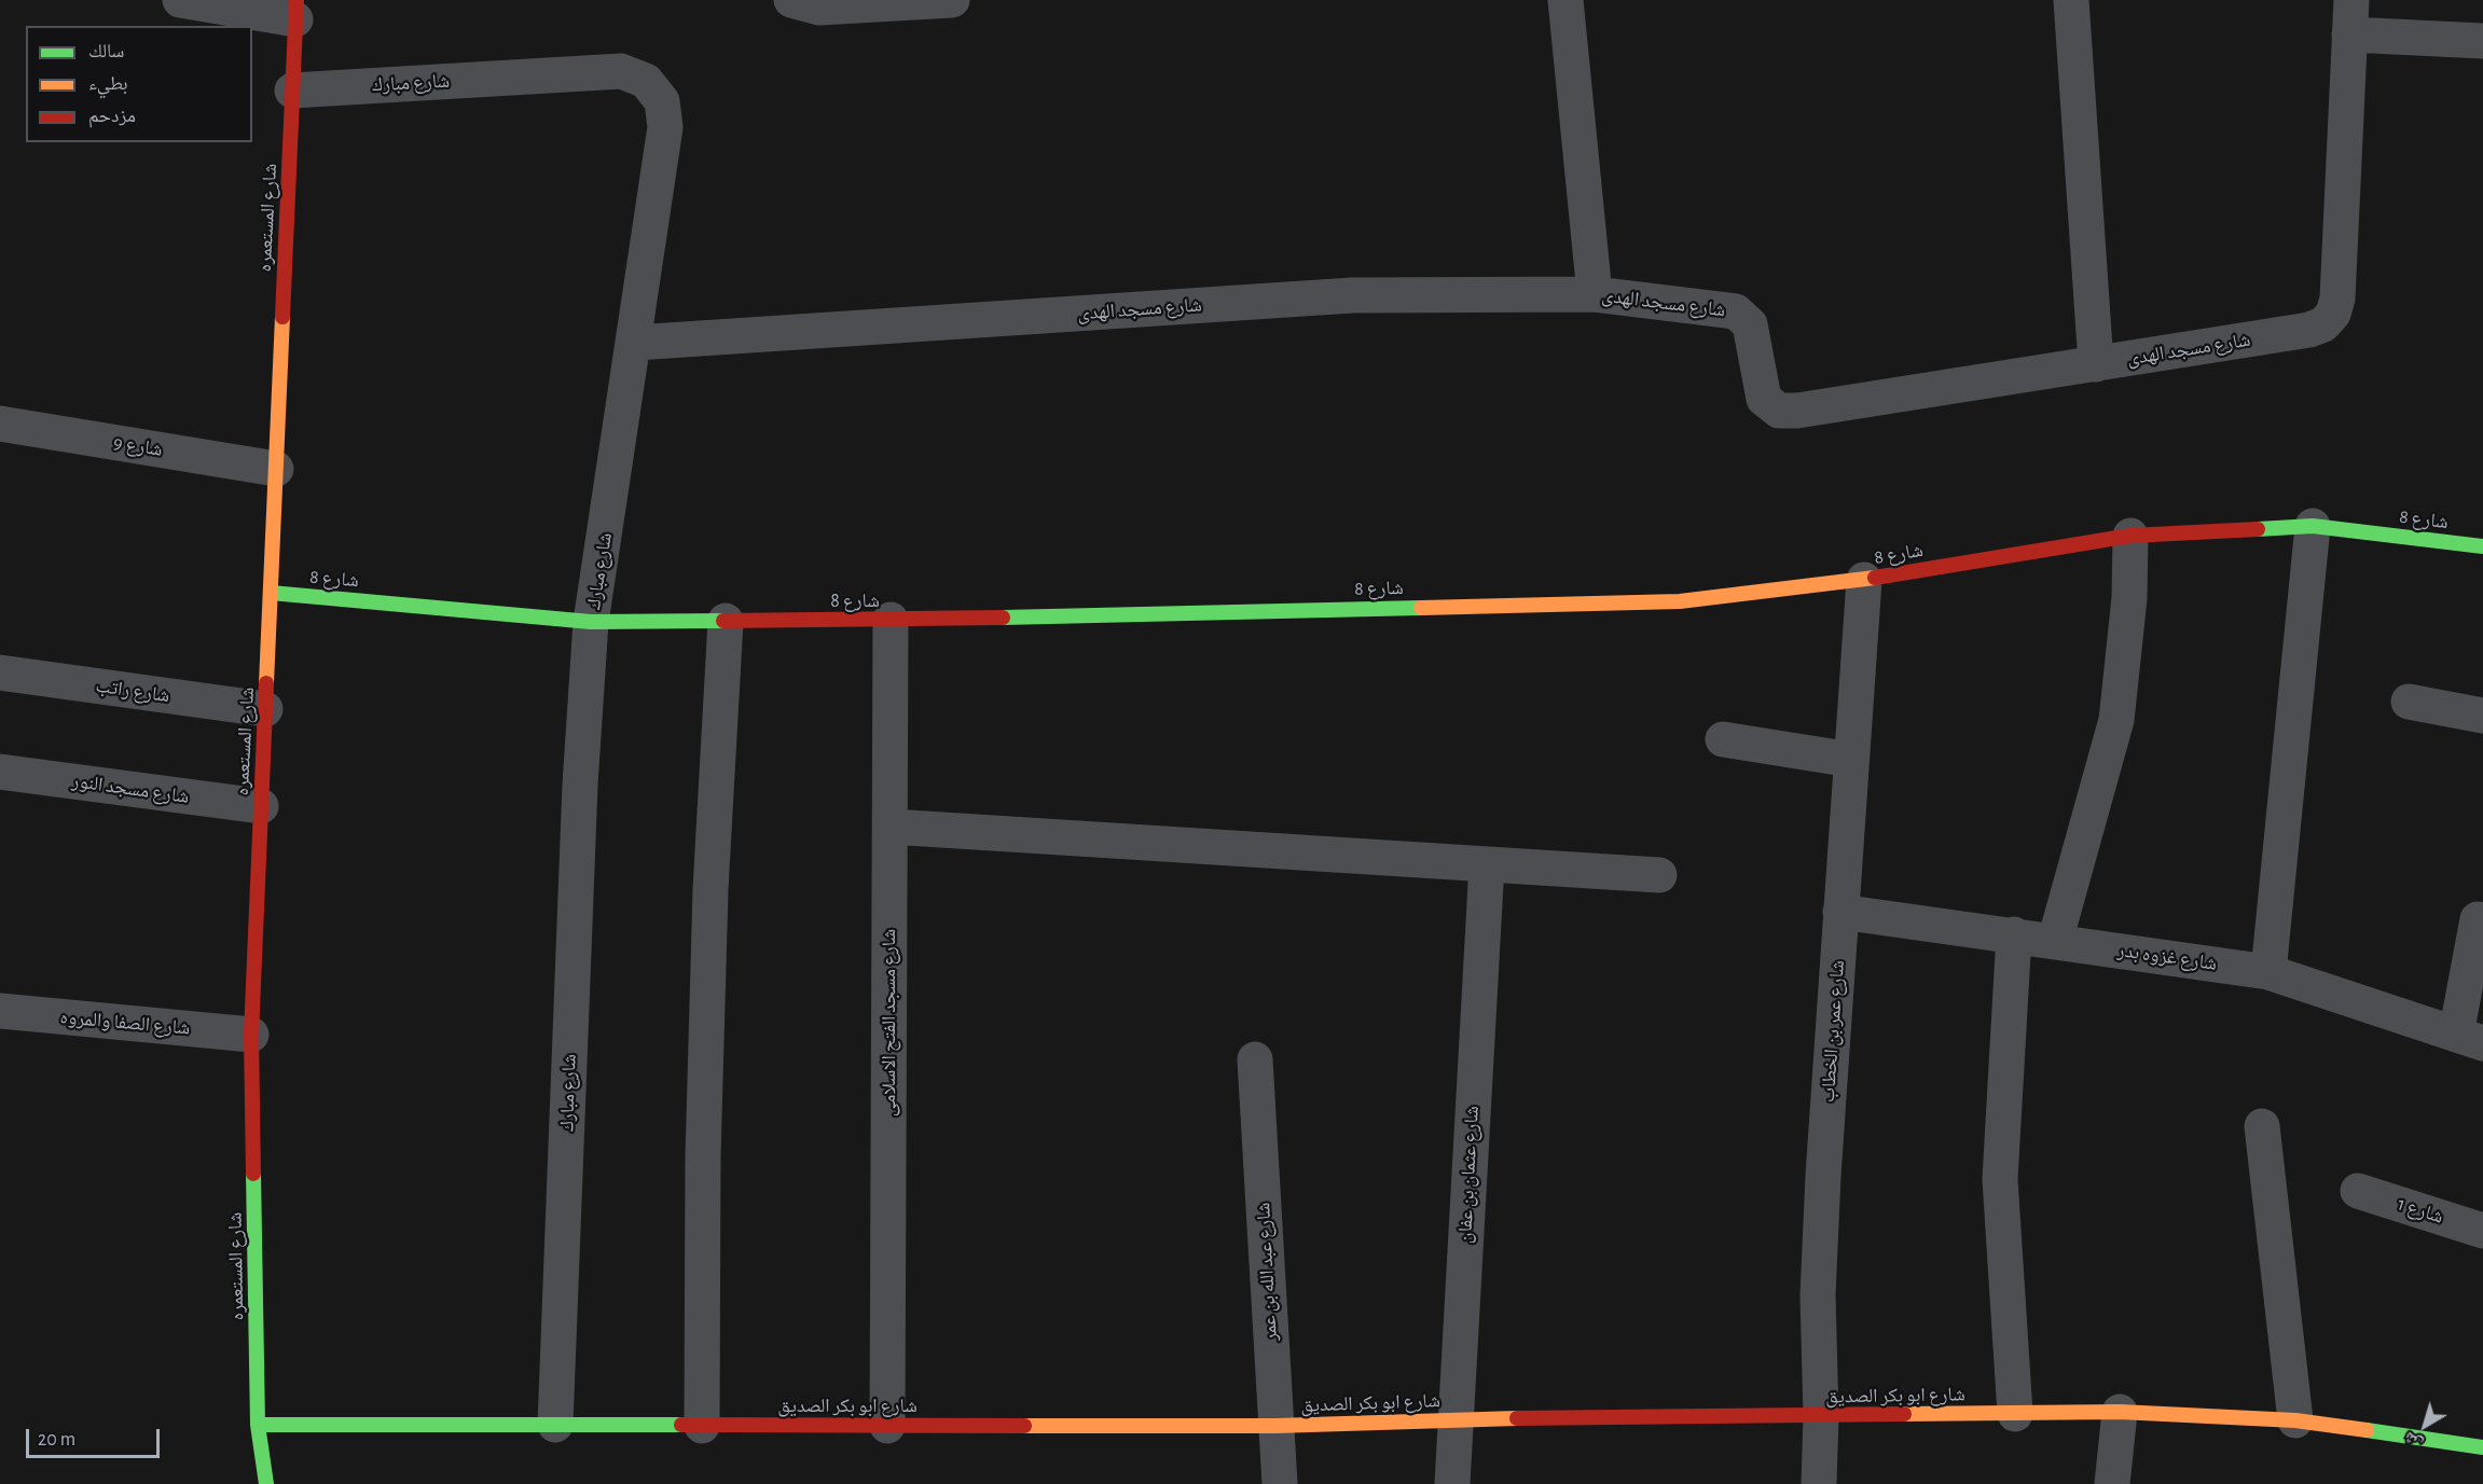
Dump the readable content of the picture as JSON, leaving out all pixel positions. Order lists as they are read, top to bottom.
{
  "streets": {
    "street": [
      "شارع مبارك",
      "شارع المستعمره",
      "شارع مسجد الهدى",
      "شارع 9",
      "شارع 8",
      "شارع راتب",
      "شارع مسجد النور",
      "شارع غزوه بدر",
      "شارع الصفا والمروه",
      "شارع مسجد الفتح الاسلامى",
      "شارع عمر بن الخطاب",
      "شارع عثمان بن عفان",
      "شارع 1",
      "شارع عبد الله بن عمر",
      "شارع ابو بكر الصديق"
    ]
  },
  "crossings": [
    ["شارع مبارك", "شارع المستعمره"],
    ["شارع مبارك", "شارع مسجد الهدى"],
    ["شارع مبارك", "شارع 8"],
    ["شارع مبارك", "شارع ابو بكر الصديق"],
    ["شارع المستعمره", "شارع 9"],
    ["شارع المستعمره", "شارع 8"],
    ["شارع المستعمره", "شارع راتب"],
    ["شارع المستعمره", "شارع مسجد النور"],
    ["شارع المستعمره", "شارع الصفا والمروه"],
    ["شارع المستعمره", "شارع ابو بكر الصديق"],
    ["شارع 8", "شارع مسجد الفتح الاسلامى"],
    ["شارع 8", "شارع عمر بن الخطاب"],
    ["شارع غزوه بدر", "شارع عمر بن الخطاب"],
    ["شارع مسجد الفتح الاسلامى", "شارع ابو بكر الصديق"],
    ["شارع عمر بن الخطاب", "شارع ابو بكر الصديق"],
    ["شارع عثمان بن عفان", "شارع ابو بكر الصديق"],
    ["شارع عبد الله بن عمر", "شارع ابو بكر الصديق"]
  ],
  "legend": ["سالك", "بطيء", "مزدحم"],
  "scale_bar": "20 m",
  "north": "bottom left"
}
